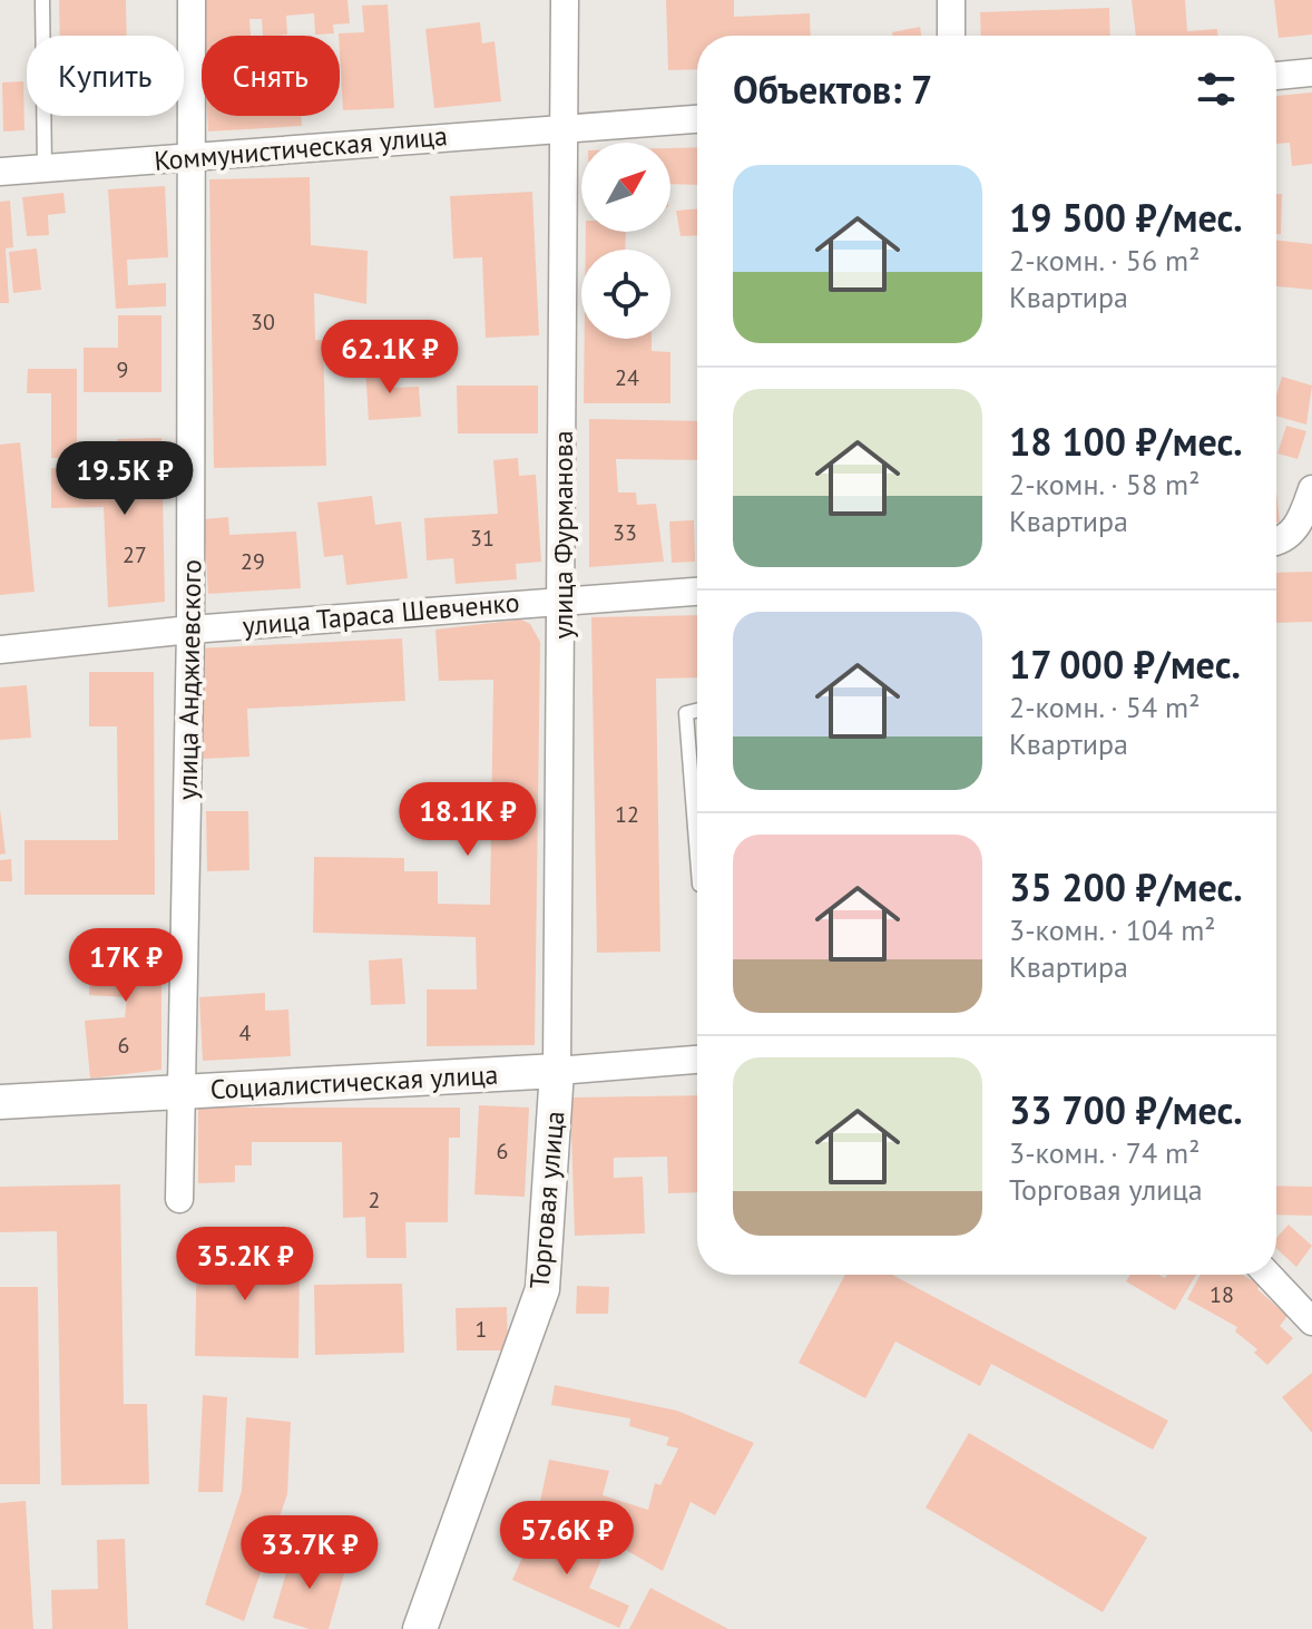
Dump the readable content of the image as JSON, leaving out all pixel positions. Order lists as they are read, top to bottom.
{
  "streets": {
    "street": [
      "Коммунистическая улица",
      "улица Фурманова",
      "улица Тараса Шевченко",
      "улица Анджиевского",
      "Социалистическая улица",
      "Торговая улица"
    ]
  },
  "crossings": [
    ["Коммунистическая улица", "улица Фурманова"],
    ["Коммунистическая улица", "улица Анджиевского"],
    ["улица Фурманова", "улица Тараса Шевченко"],
    ["улица Фурманова", "Социалистическая улица"],
    ["улица Фурманова", "Торговая улица"],
    ["улица Тараса Шевченко", "улица Анджиевского"],
    ["улица Анджиевского", "Социалистическая улица"],
    ["Социалистическая улица", "Торговая улица"]
  ],
  "house_numbers": [
    "30",
    "9",
    "24",
    "33",
    "31",
    "27",
    "29",
    "12",
    "4",
    "6",
    "6",
    "2",
    "18",
    "1"
  ],
  "north": "top right",
  "page": {
    "chip": ["Купить", "Снять"],
    "heading": "Объектов: 7",
    "list": [
      {
        "name": "19 500 ₽/мес.",
        "note": "2-комн. · 56 m² · Квартира"
      },
      {
        "name": "18 100 ₽/мес.",
        "note": "2-комн. · 58 m² · Квартира"
      },
      {
        "name": "17 000 ₽/мес.",
        "note": "2-комн. · 54 m² · Квартира"
      },
      {
        "name": "35 200 ₽/мес.",
        "note": "3-комн. · 104 m² · Квартира"
      },
      {
        "name": "33 700 ₽/мес.",
        "note": "3-комн. · 74 m² · Торговая улица"
      }
    ],
    "price": [
      "62.1K ₽",
      "19.5K ₽",
      "18.1K ₽",
      "17K ₽",
      "35.2K ₽",
      "57.6K ₽",
      "33.7K ₽"
    ]
  }
}
